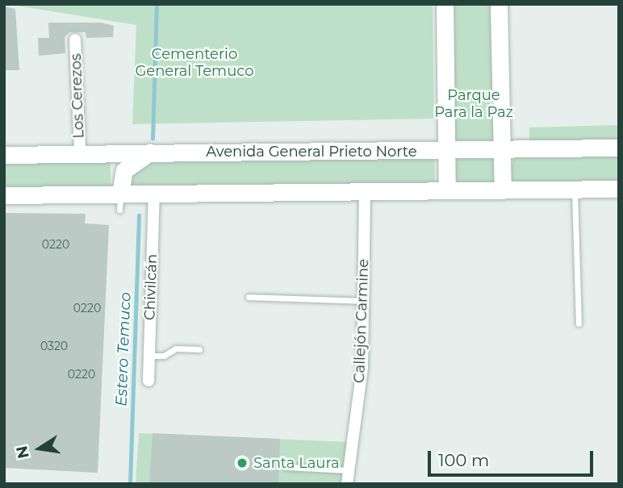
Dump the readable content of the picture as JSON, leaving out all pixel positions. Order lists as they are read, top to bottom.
{
  "streets": {
    "street": [
      "Los Cerezos",
      "Avenida General Prieto Norte",
      "Chivilcán",
      "Callejón Carmine"
    ]
  },
  "crossings": [
    ["Los Cerezos", "Avenida General Prieto Norte"]
  ],
  "water": ["Estero Temuco"],
  "parks": ["Cementerio General Temuco", "Parque Para la Paz"],
  "places": ["Santa Laura"],
  "house_numbers": [
    "0220",
    "0220",
    "0320",
    "0220"
  ],
  "scale_bar": "100 m",
  "north": "left"
}
